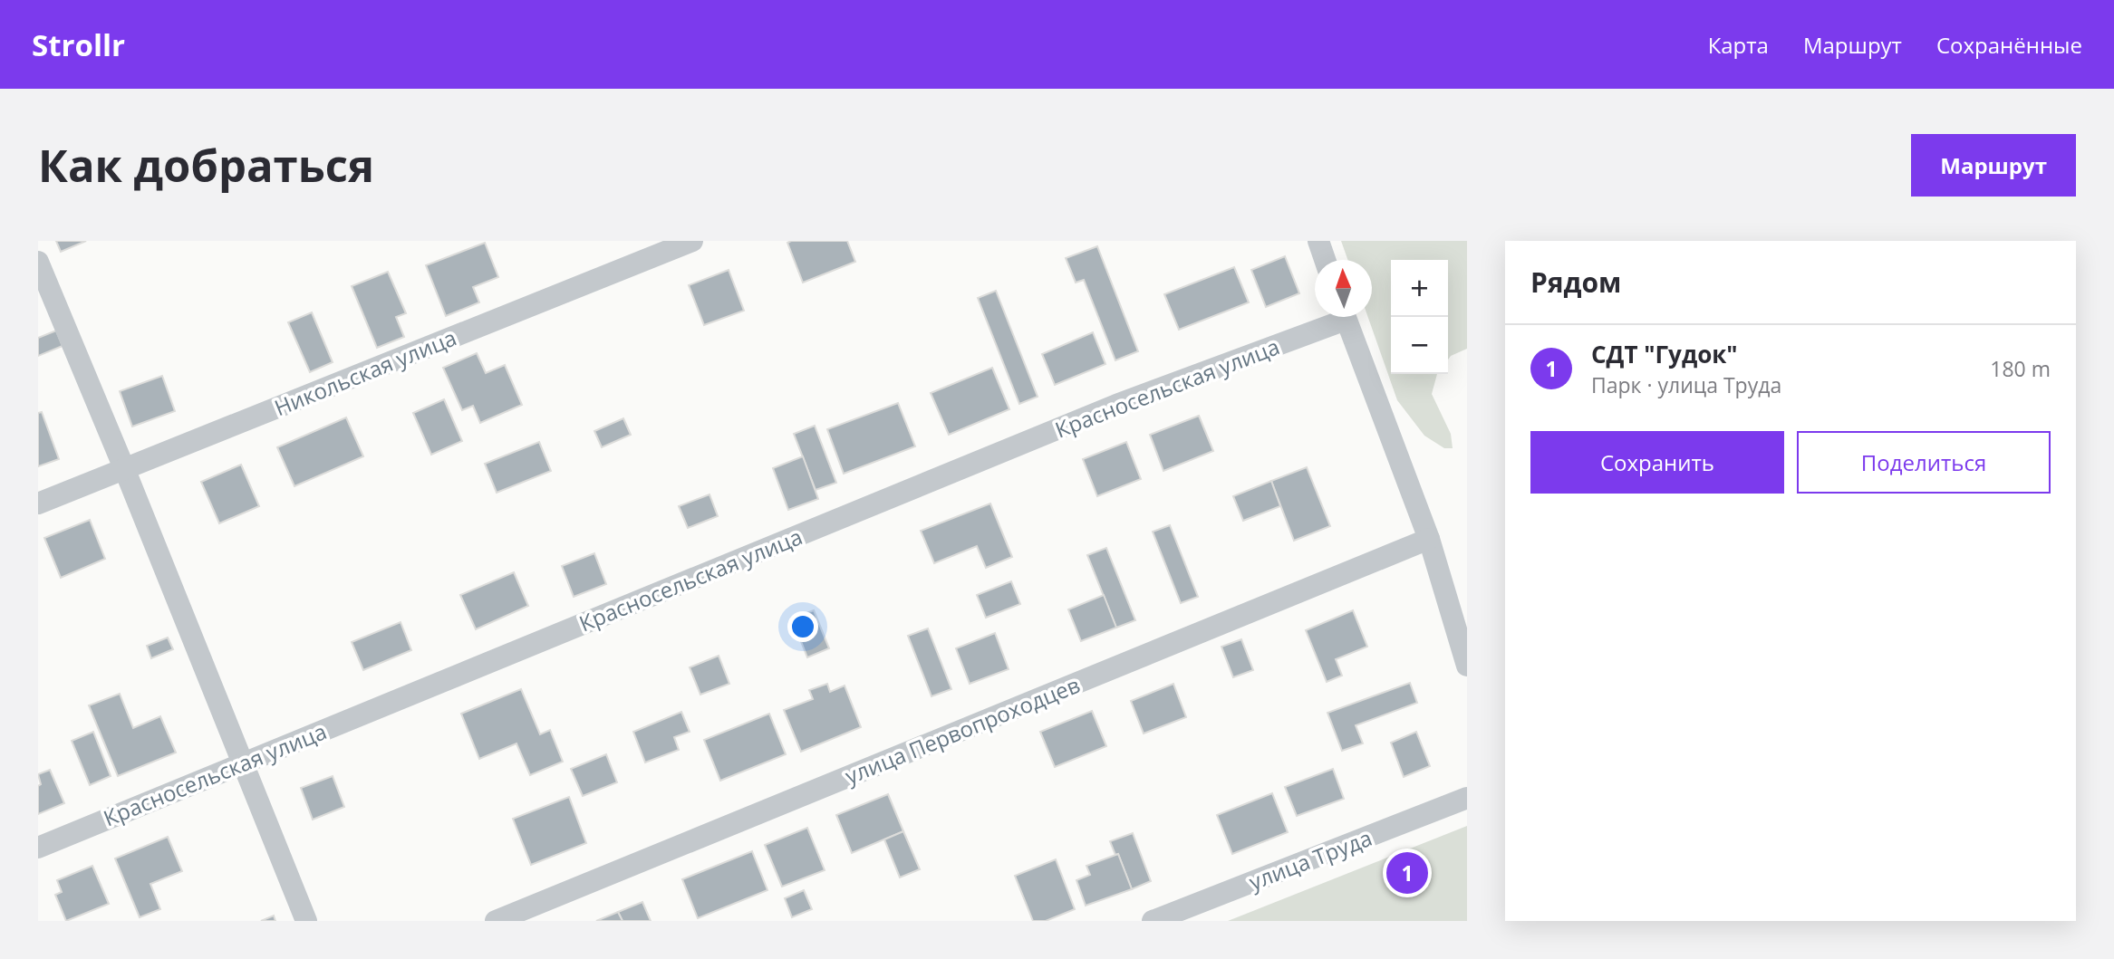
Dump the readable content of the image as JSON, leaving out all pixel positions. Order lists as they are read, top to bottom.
{
  "streets": {
    "street": [
      "Никольская улица",
      "Красносельская улица",
      "улица Первопроходцев",
      "улица Труда"
    ]
  },
  "north": "top",
  "page": {
    "header": "Strollr",
    "nav": ["Карта", "Маршрут", "Сохранённые"],
    "buttons": [
      "Маршрут",
      ["Сохранить", "Поделиться"]
    ],
    "title": "Как добраться",
    "heading": "Рядом",
    "map_buttons": ["+", "−"],
    "list": [
      {
        "mark": "1",
        "name": "СДТ \"Гудок\"",
        "note": "Парк · улица Труда",
        "value": "180 m"
      }
    ],
    "pins": "1"
  }
}
